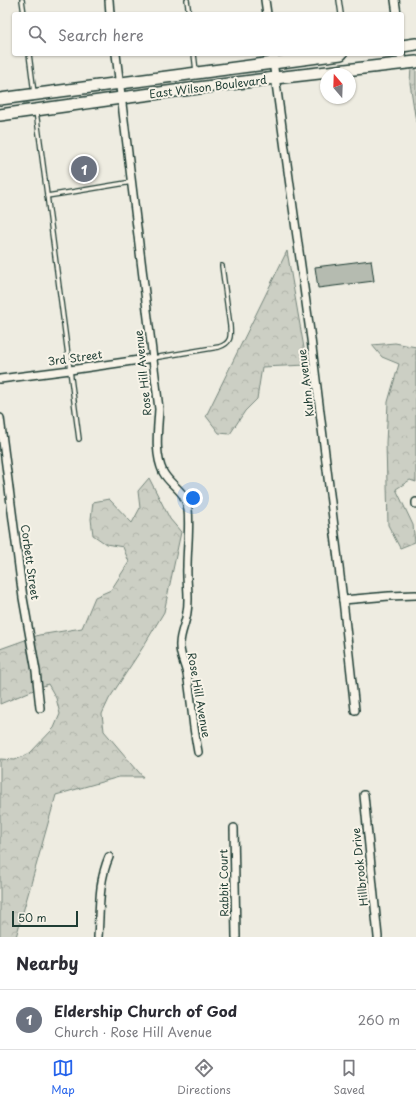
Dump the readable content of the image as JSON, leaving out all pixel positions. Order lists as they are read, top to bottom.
{
  "streets": {
    "main road": ["East Wilson Boulevard"],
    "street": [
      "3rd Street",
      "Rose Hill Avenue",
      "Kuhn Avenue",
      "Corbett Street",
      "Hillbrook Drive",
      "Rabbit Court"
    ]
  },
  "crossings": [
    ["East Wilson Boulevard", "Rose Hill Avenue"],
    ["East Wilson Boulevard", "Kuhn Avenue"],
    ["3rd Street", "Rose Hill Avenue"]
  ],
  "scale_bar": "50 m",
  "north": "top",
  "page": {
    "search": "Search here",
    "pins": "1",
    "scale": "50 m",
    "heading": "Nearby",
    "list": [
      {
        "mark": "1",
        "name": "Eldership Church of God",
        "note": "Church · Rose Hill Avenue",
        "value": "260 m"
      }
    ],
    "nav": ["Map", "Directions", "Saved"]
  }
}
